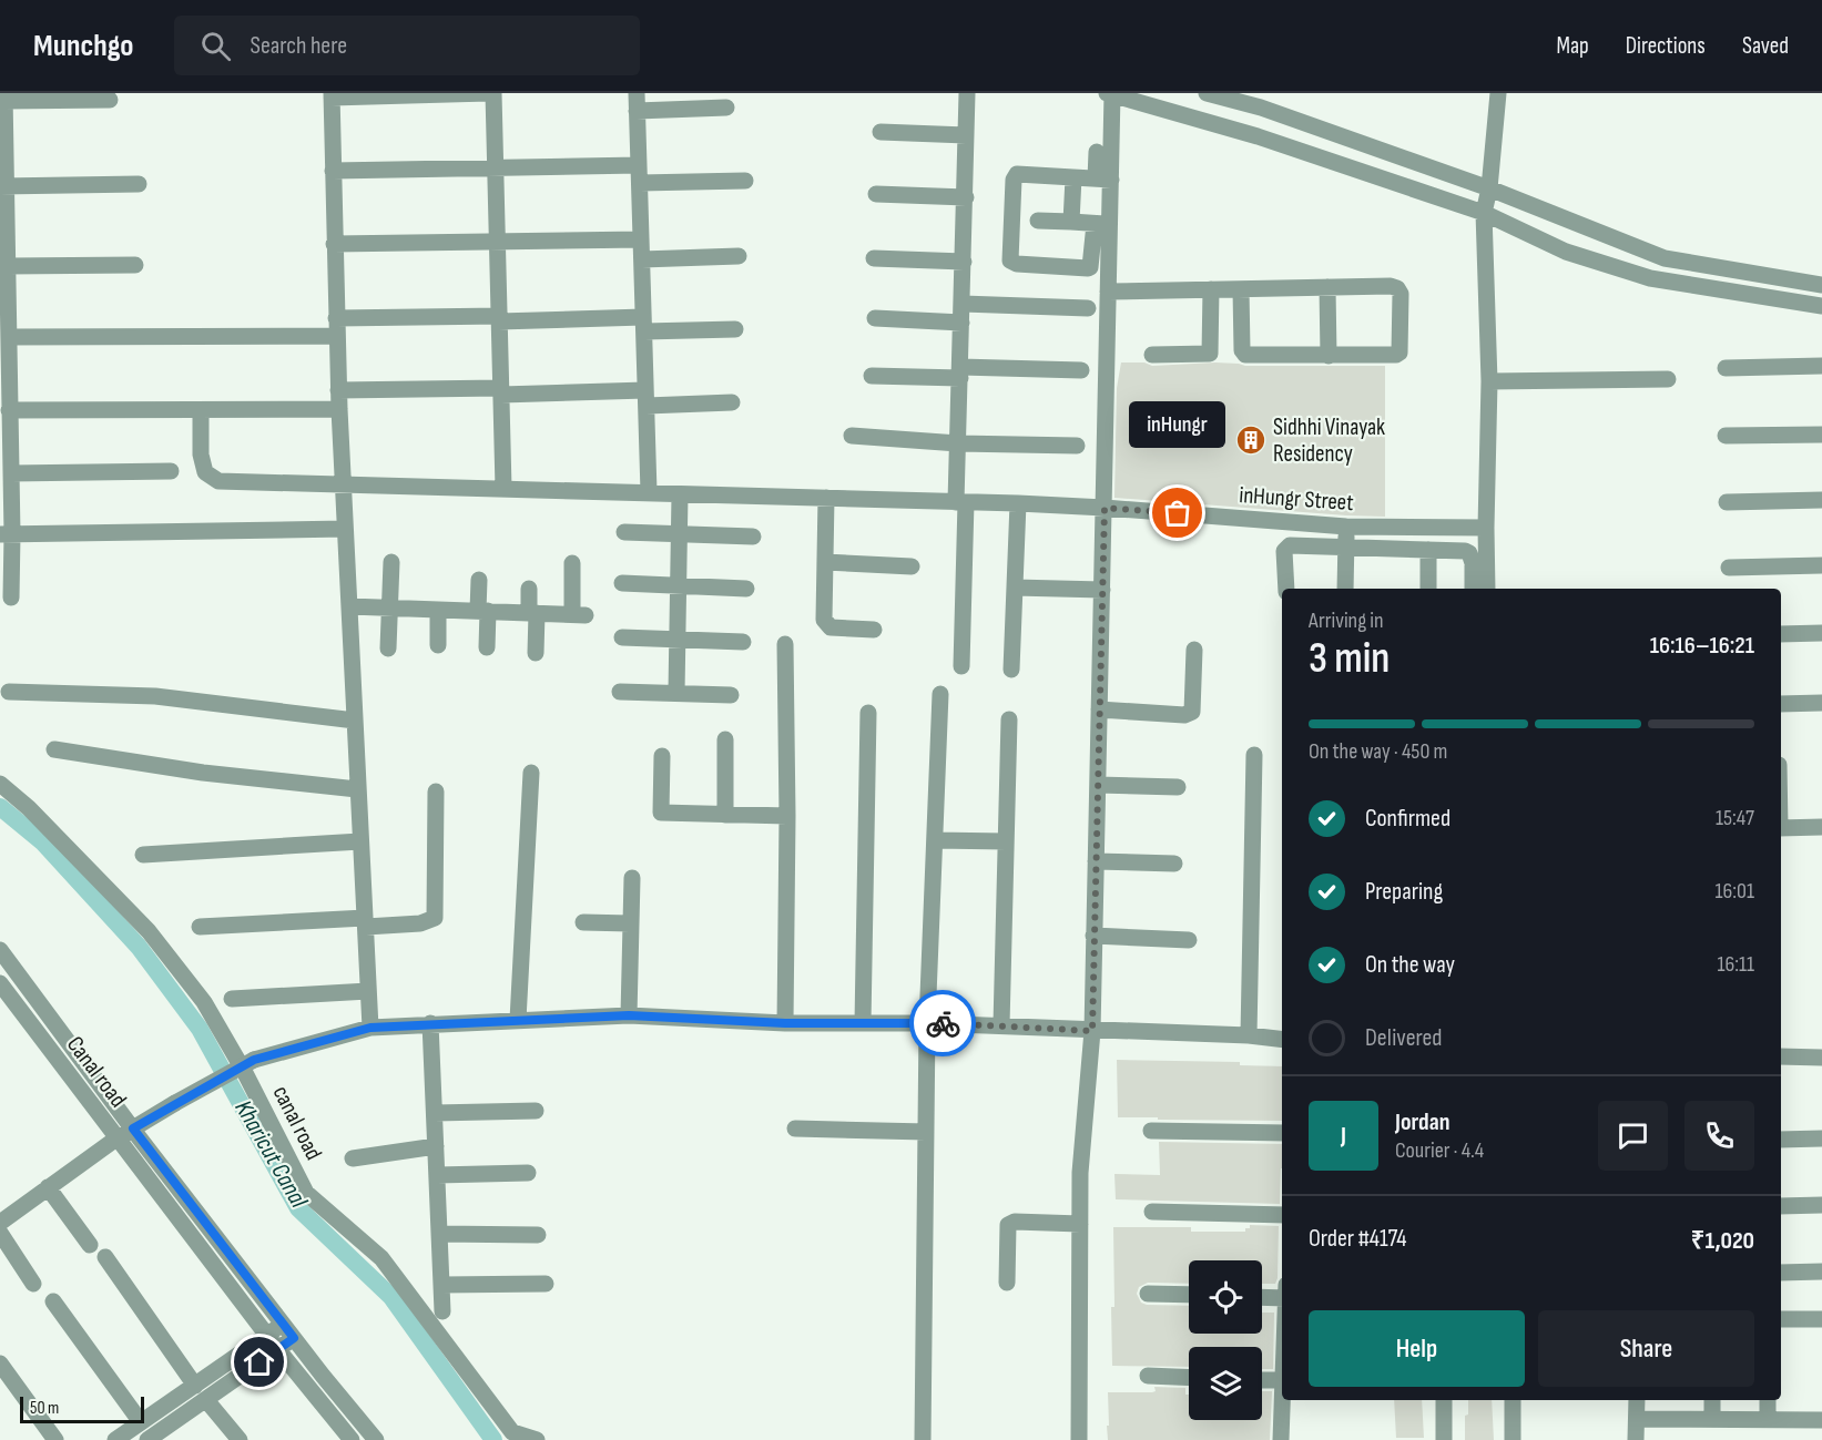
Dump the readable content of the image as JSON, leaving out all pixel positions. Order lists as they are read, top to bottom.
{
  "streets": {
    "street": ["inHungr Street", "Canal road", "canal road"]
  },
  "water": ["Kharicut Canal"],
  "places": {
    "building": ["Sidhhi Vinayak Residency"],
    "other": ["inHungr"]
  },
  "scale_bar": "50 m",
  "page": {
    "header": "Munchgo",
    "search": "Search here",
    "nav": ["Map", "Directions", "Saved"],
    "bubble": "inHungr",
    "heading": ["3 min", "Arriving in", "16:16–16:21"],
    "panel": [
      "Jordan",
      "Courier · 4.4",
      "Order #4174",
      "₹1,020"
    ],
    "bar": "On the way · 450 m",
    "list": [
      ["Confirmed", "15:47"],
      ["Preparing", "16:01"],
      ["On the way", "16:11"],
      "Delivered"
    ],
    "round": "J",
    "buttons": ["Help", "Share"],
    "scale": "50 m"
  }
}
